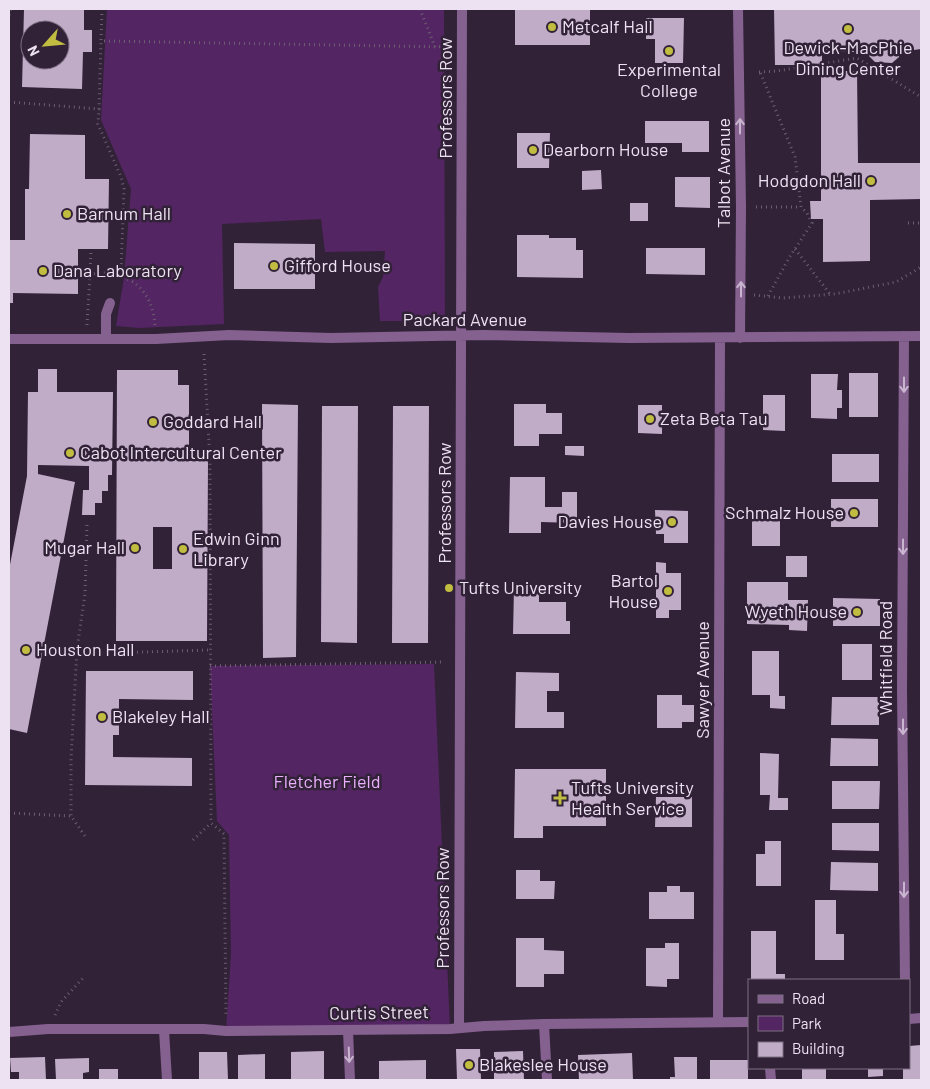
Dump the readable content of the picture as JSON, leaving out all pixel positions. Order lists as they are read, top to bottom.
{
  "streets": {
    "street": [
      "Professors Row",
      "Talbot Avenue",
      "Packard Avenue",
      "Whitfield Road",
      "Sawyer Avenue",
      "Curtis Street"
    ]
  },
  "crossings": [
    ["Professors Row", "Packard Avenue"],
    ["Professors Row", "Curtis Street"],
    ["Talbot Avenue", "Packard Avenue"],
    ["Packard Avenue", "Whitfield Road"],
    ["Packard Avenue", "Sawyer Avenue"],
    ["Sawyer Avenue", "Curtis Street"]
  ],
  "one_way": ["Talbot Avenue", "Whitfield Road"],
  "parks": ["Fletcher Field"],
  "places": {
    "other": [
      "Metcalf Hall",
      "Dewick-MacPhie Dining Center",
      "Experimental College",
      "Dearborn House",
      "Hodgdon Hall",
      "Barnum Hall",
      "Gifford House",
      "Dana Laboratory",
      "Zeta Beta Tau",
      "Goddard Hall",
      "Cabot Intercultural Center",
      "Schmalz House",
      "Davies House",
      "Mugar Hall",
      "Edwin Ginn Library",
      "Tufts University",
      "Bartol House",
      "Wyeth House",
      "Houston Hall",
      "Blakeley Hall",
      "Blakeslee House"
    ],
    "health": ["Tufts University Health Service"]
  },
  "legend": ["Road", "Park", "Building"],
  "north": "bottom left"
}
